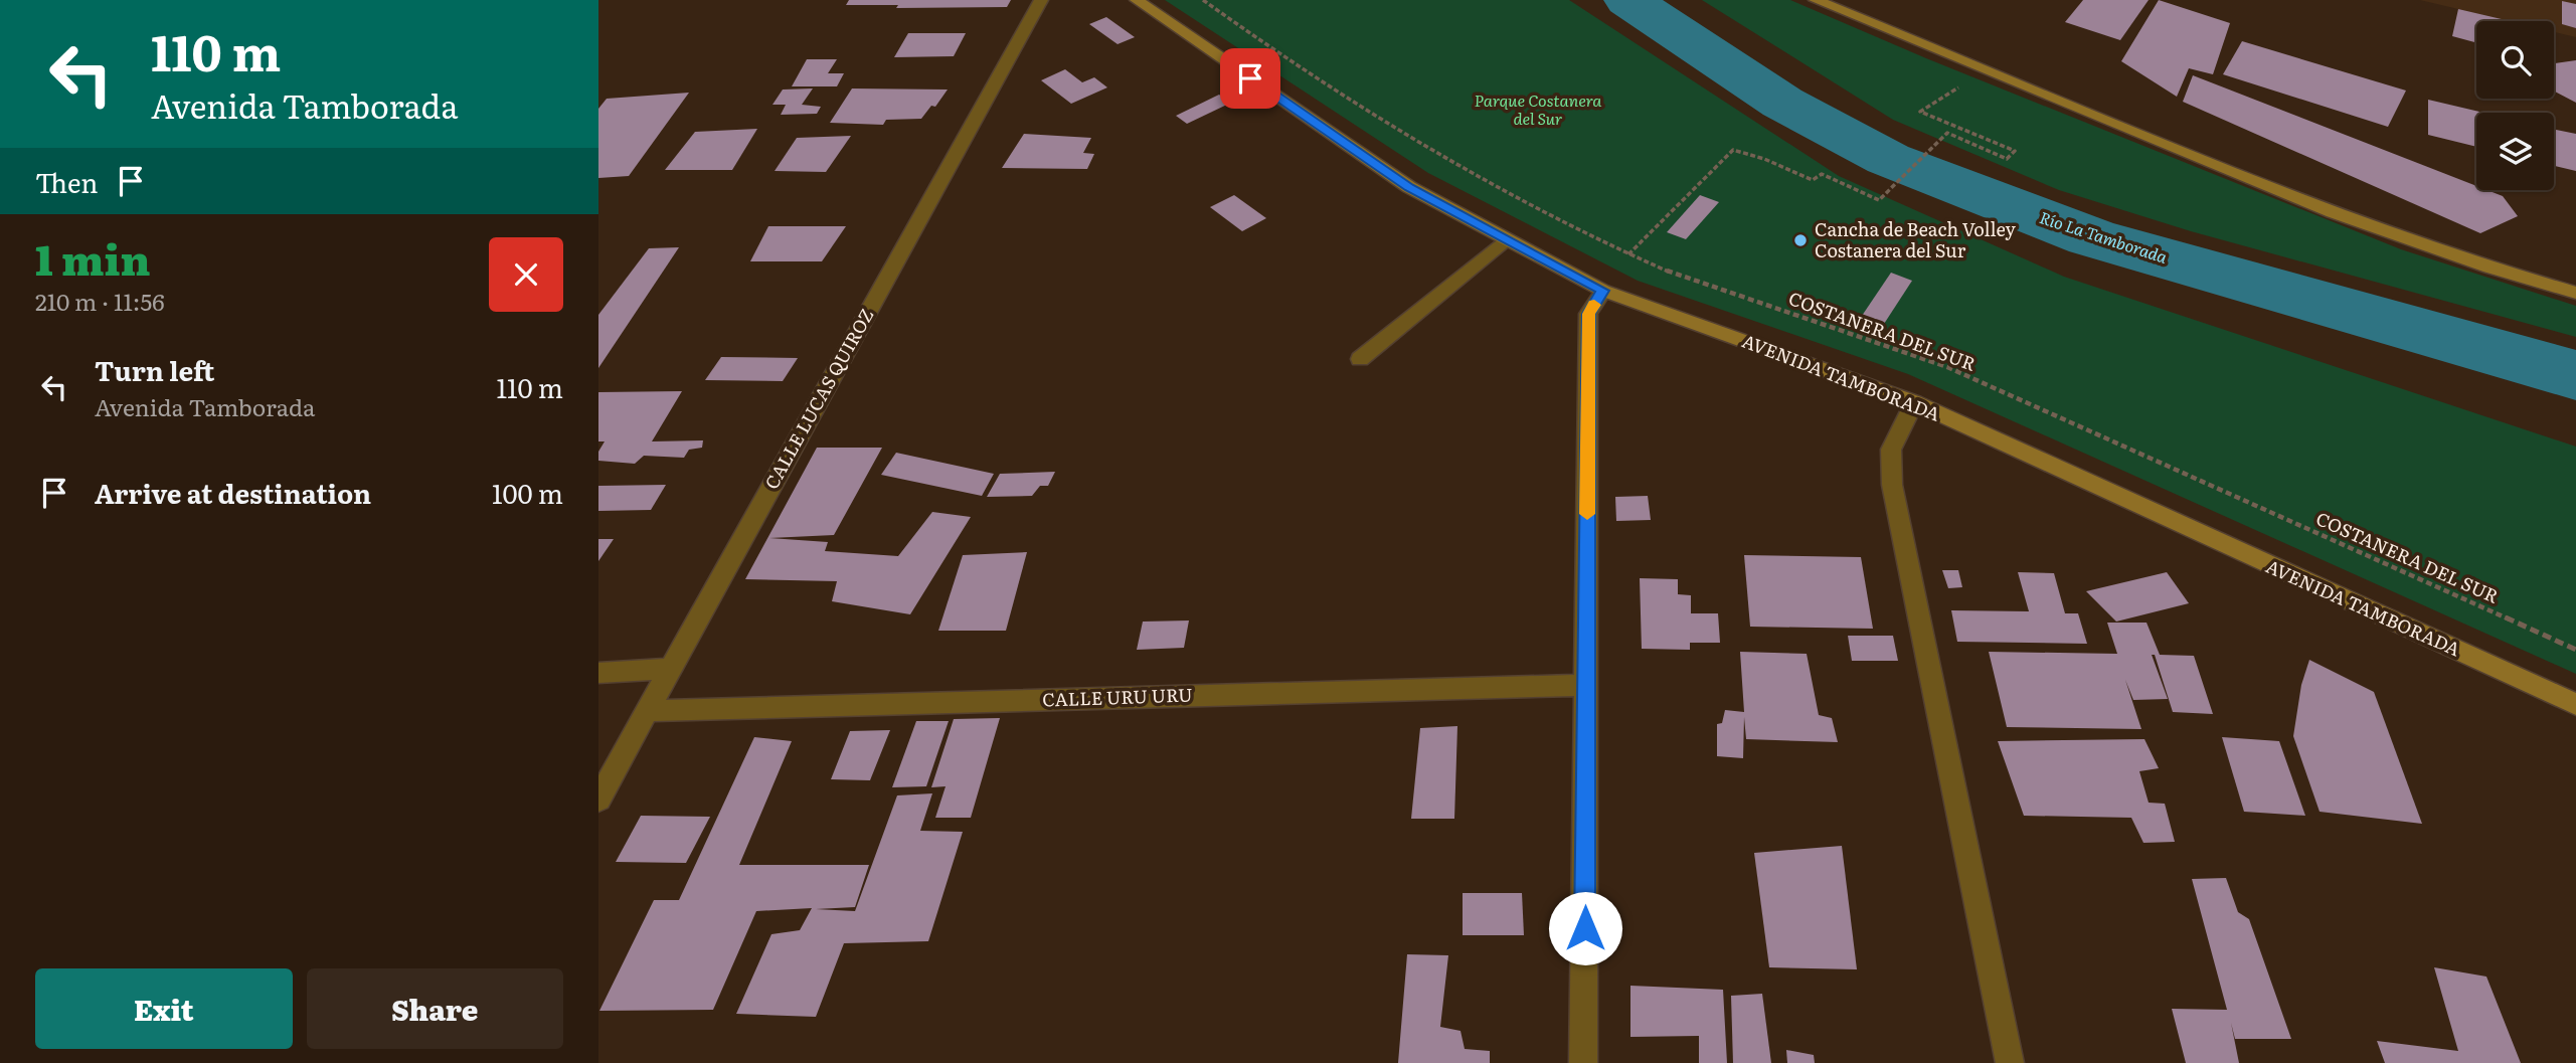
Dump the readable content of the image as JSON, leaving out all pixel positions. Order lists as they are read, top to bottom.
{
  "streets": {
    "main road": ["AVENIDA TAMBORADA"],
    "street": ["CALLE LUCAS QUIROZ", "CALLE URU URU"],
    "path": ["COSTANERA DEL SUR"]
  },
  "crossings": [
    ["CALLE LUCAS QUIROZ", "CALLE URU URU"]
  ],
  "water": ["Río La Tamborada"],
  "parks": ["Parque Costanera del Sur"],
  "places": ["Cancha de Beach Volley Costanera del Sur"],
  "page": {
    "turn": ["110 m", "Avenida Tamborada"],
    "then": "Then",
    "heading": ["1 min", "210 m · 11:56"],
    "list": [
      {
        "name": "Turn left",
        "note": "Avenida Tamborada",
        "value": "110 m"
      },
      {
        "name": "Arrive at destination",
        "value": "100 m"
      }
    ],
    "buttons": ["Exit", "Share"]
  }
}
